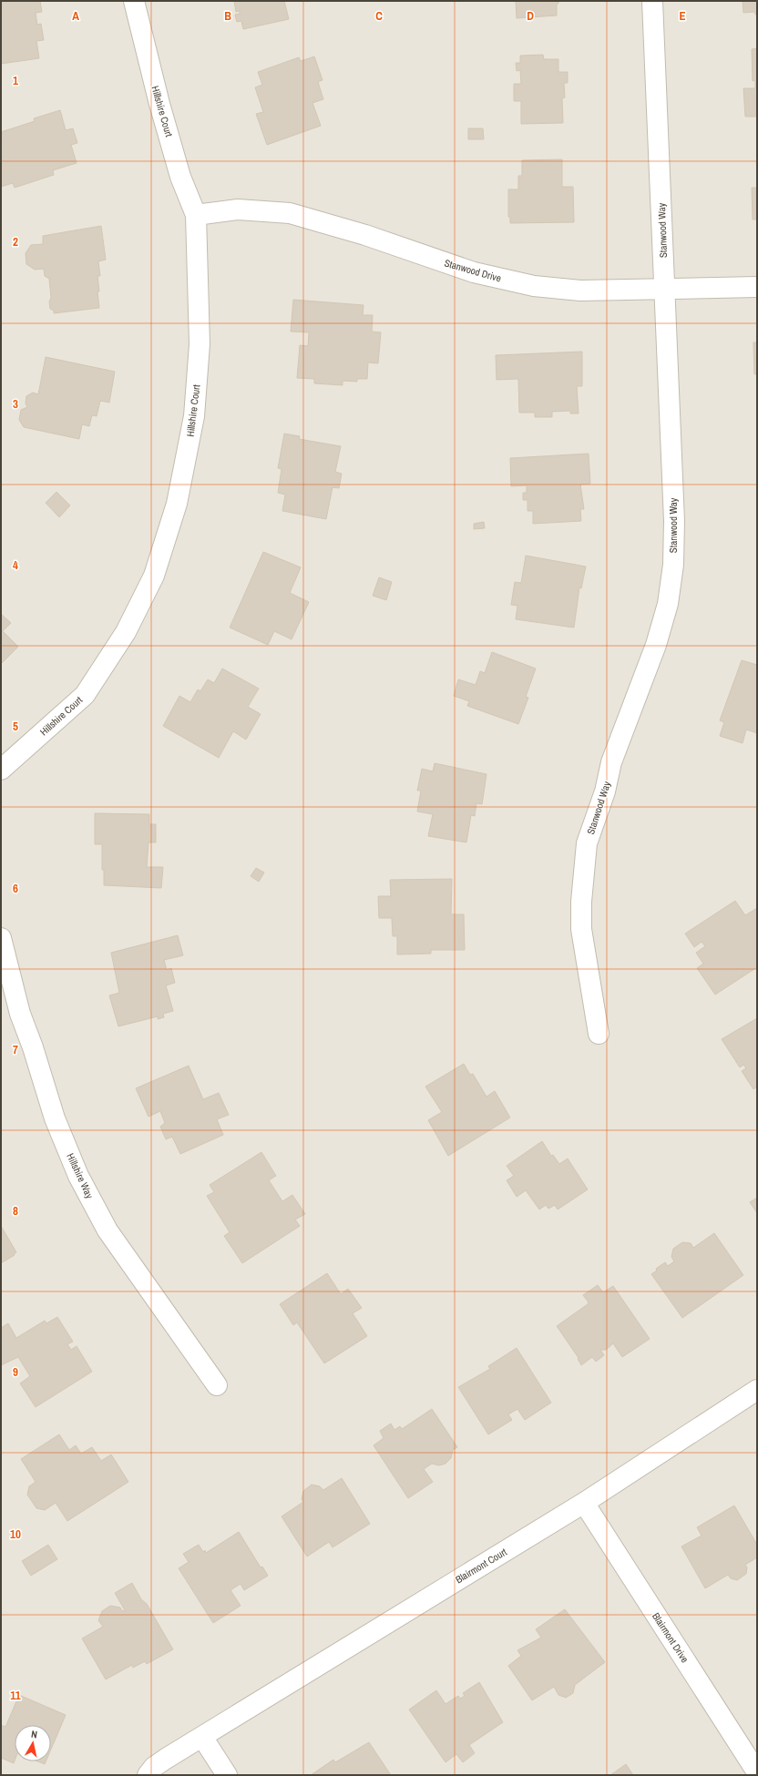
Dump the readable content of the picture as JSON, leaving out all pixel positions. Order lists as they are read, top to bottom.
{
  "streets": {
    "street": [
      "Hillshire Court",
      "Stanwood Way",
      "Stanwood Drive",
      "Hillshire Way",
      "Blairmont Court",
      "Blairmont Drive"
    ]
  },
  "crossings": [
    ["Hillshire Court", "Stanwood Drive"],
    ["Stanwood Way", "Stanwood Drive"],
    ["Blairmont Court", "Blairmont Drive"]
  ],
  "north": "top",
  "grid": {
    "columns": [
      "A",
      "B",
      "C",
      "D",
      "E"
    ],
    "rows": [
      "1",
      "2",
      "3",
      "4",
      "5",
      "6",
      "7",
      "8",
      "9",
      "10",
      "11"
    ]
  }
}
